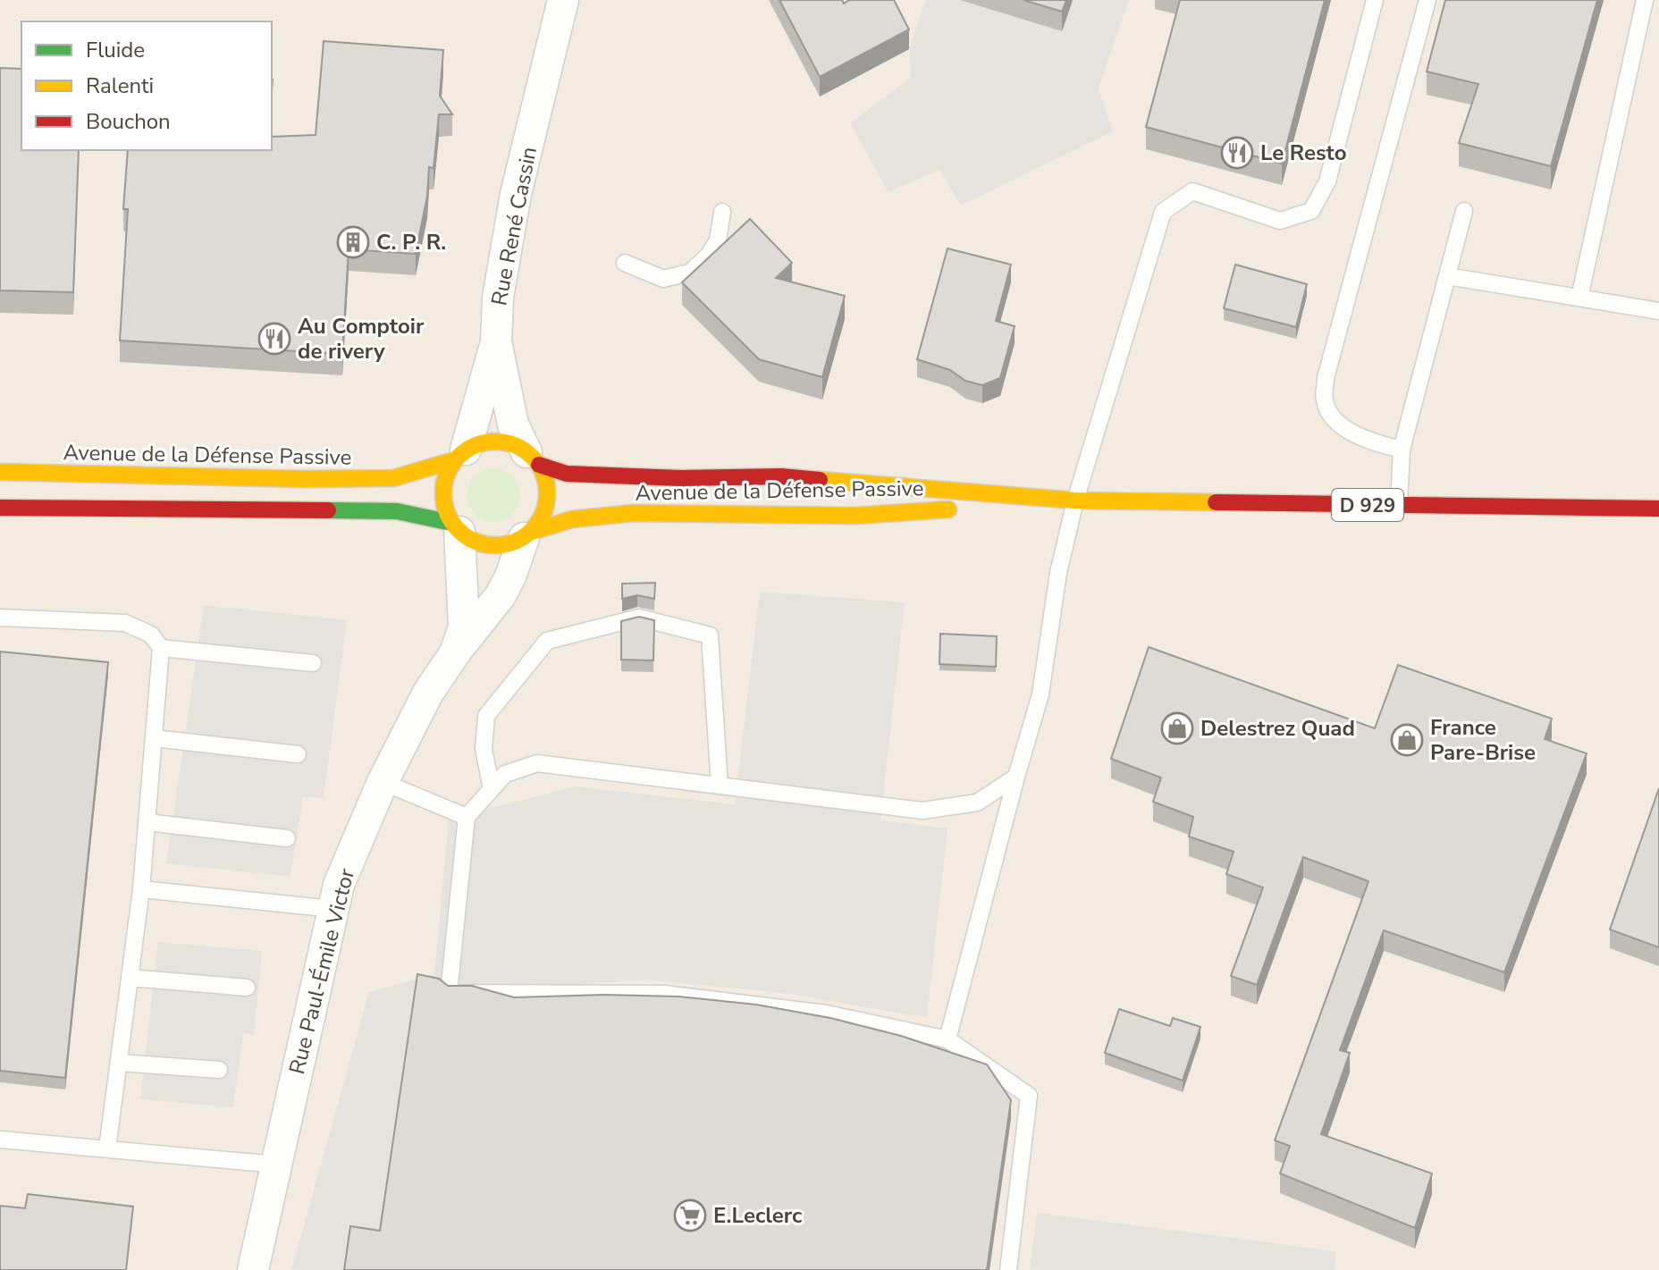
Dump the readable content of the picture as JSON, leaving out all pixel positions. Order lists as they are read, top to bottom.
{
  "streets": {
    "main road": ["Avenue de la Défense Passive", "D 929"],
    "street": ["Rue René Cassin", "Rue Paul-Émile Victor"]
  },
  "crossings": [
    ["Rue René Cassin", "Avenue de la Défense Passive"],
    ["Rue René Cassin", "Rue Paul-Émile Victor"],
    ["Avenue de la Défense Passive", "Rue Paul-Émile Victor"]
  ],
  "places": {
    "restaurant": ["Le Resto", "Au Comptoir de rivery"],
    "building": ["C. P. R."],
    "shop": ["Delestrez Quad", "France Pare-Brise"],
    "supermarket": ["E.Leclerc"]
  },
  "legend": ["Fluide", "Ralenti", "Bouchon"]
}
